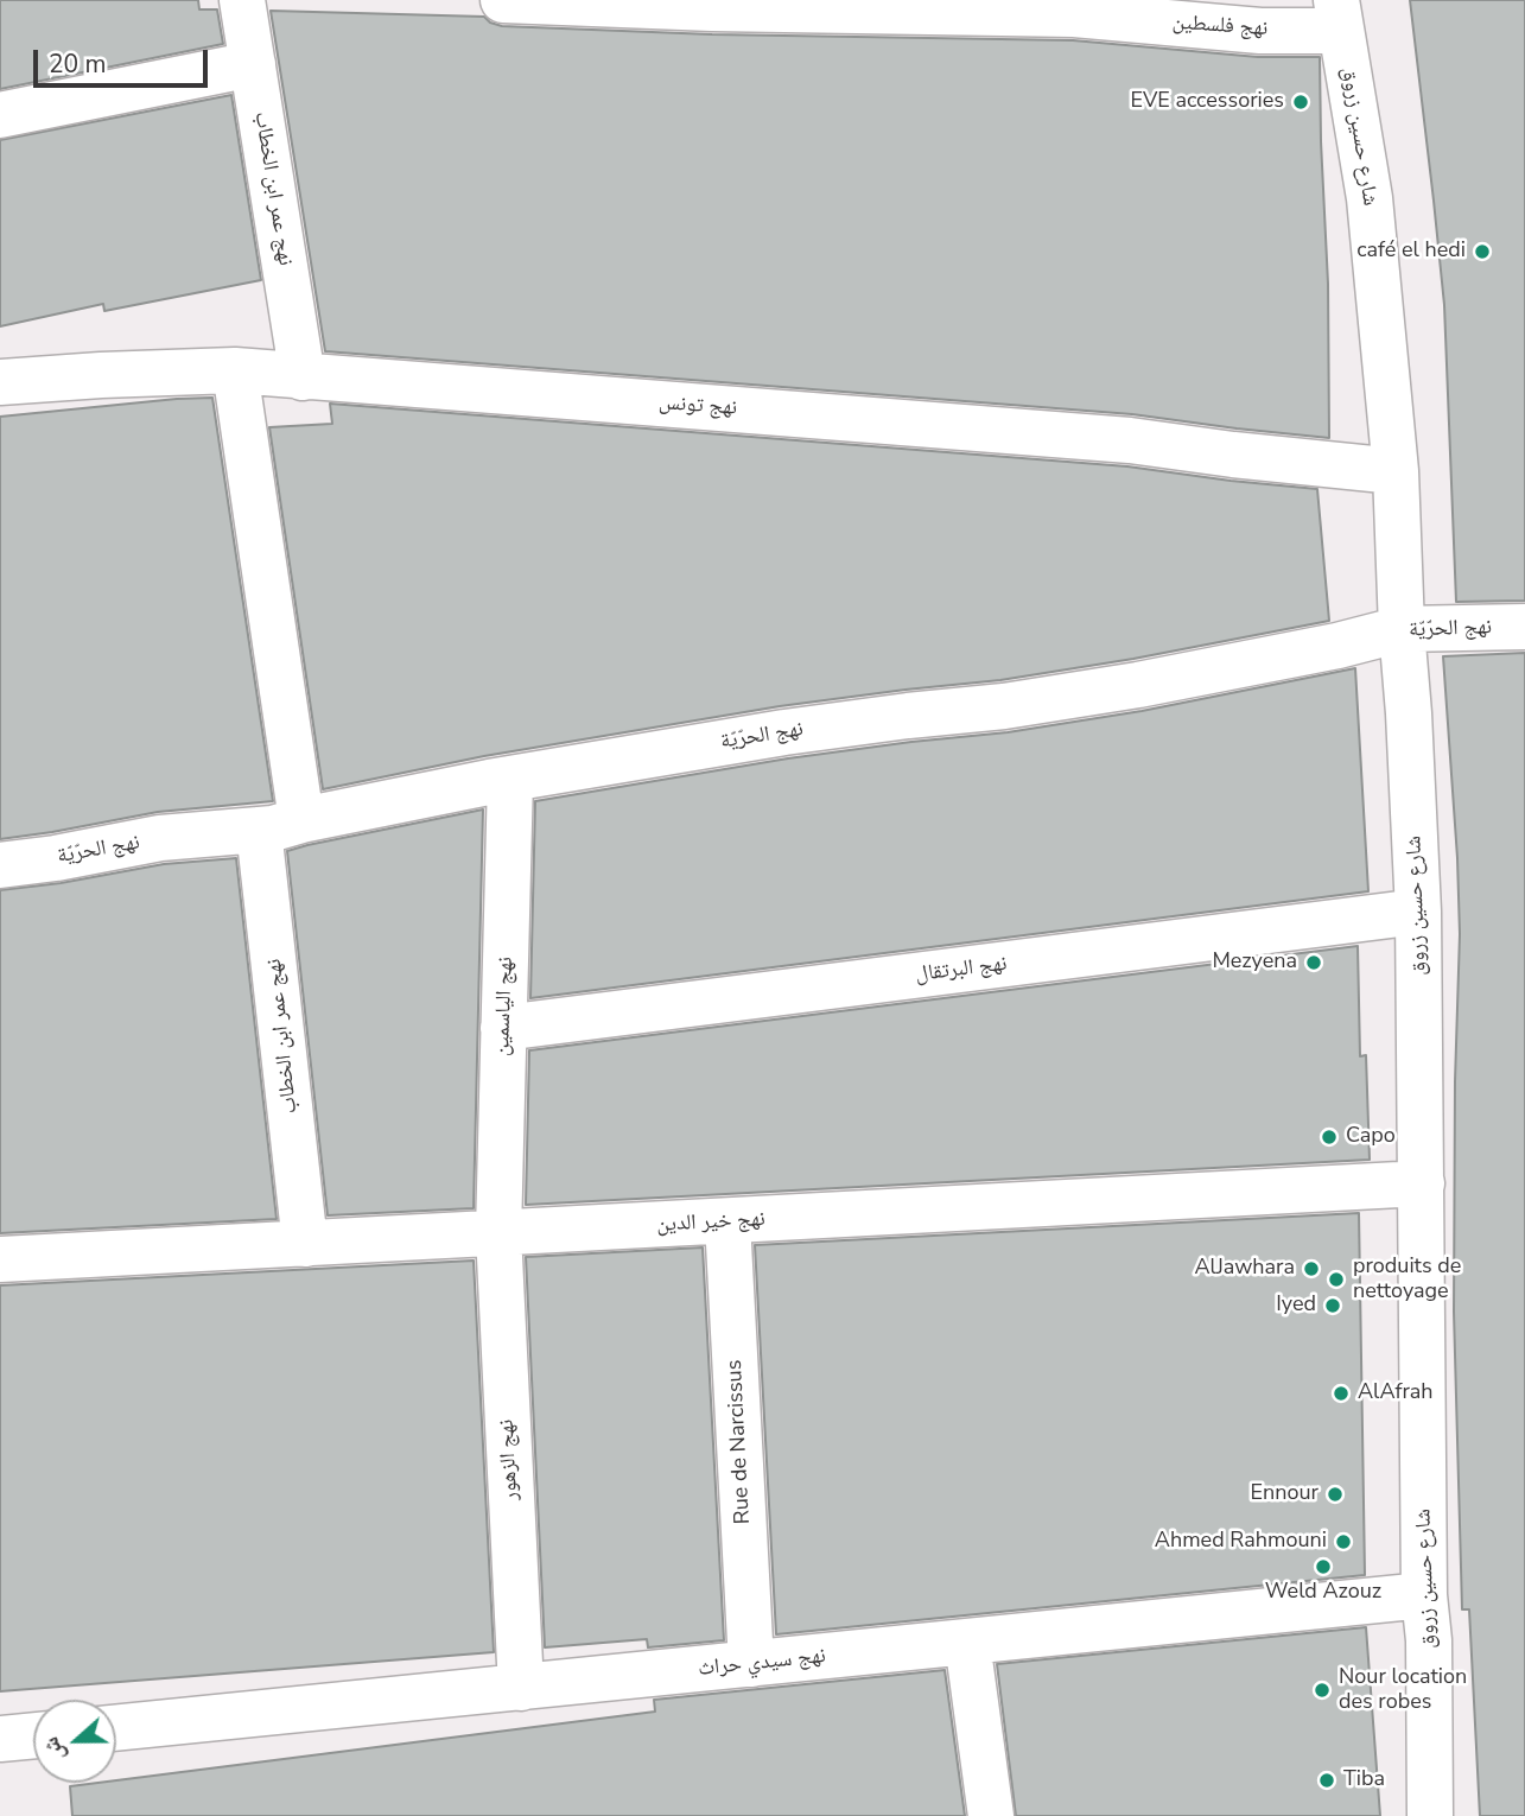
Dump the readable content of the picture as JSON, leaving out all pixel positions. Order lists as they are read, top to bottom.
{
  "streets": {
    "street": [
      "نهج فلسطين",
      "شارع حسين زروق",
      "نهج عمر ابن الخطاب",
      "نهج تونس",
      "نهج الحرّيّة",
      "نهج البرتقال",
      "نهج الياسمين",
      "نهج خير الدين",
      "Rue de Narcissus",
      "نهج الزهور",
      "نهج سيدي حراث"
    ]
  },
  "crossings": [
    ["نهج فلسطين", "شارع حسين زروق"],
    ["شارع حسين زروق", "نهج تونس"],
    ["شارع حسين زروق", "نهج الحرّيّة"],
    ["شارع حسين زروق", "نهج البرتقال"],
    ["شارع حسين زروق", "نهج خير الدين"],
    ["شارع حسين زروق", "نهج سيدي حراث"],
    ["نهج عمر ابن الخطاب", "نهج تونس"],
    ["نهج عمر ابن الخطاب", "نهج الحرّيّة"],
    ["نهج عمر ابن الخطاب", "نهج خير الدين"],
    ["نهج الحرّيّة", "نهج الياسمين"],
    ["نهج البرتقال", "نهج الياسمين"],
    ["نهج الياسمين", "نهج خير الدين"],
    ["نهج الياسمين", "نهج الزهور"],
    ["نهج خير الدين", "Rue de Narcissus"],
    ["نهج خير الدين", "نهج الزهور"],
    ["Rue de Narcissus", "نهج سيدي حراث"],
    ["نهج الزهور", "نهج سيدي حراث"]
  ],
  "places": [
    "EVE accessories",
    "café el hedi",
    "Mezyena",
    "Capo",
    "AlJawhara",
    "produits de nettoyage",
    "Iyed",
    "AlAfrah",
    "Ennour",
    "Ahmed Rahmouni",
    "Weld Azouz",
    "Nour location des robes",
    "Tiba"
  ],
  "scale_bar": "20 m",
  "north": "left"
}
